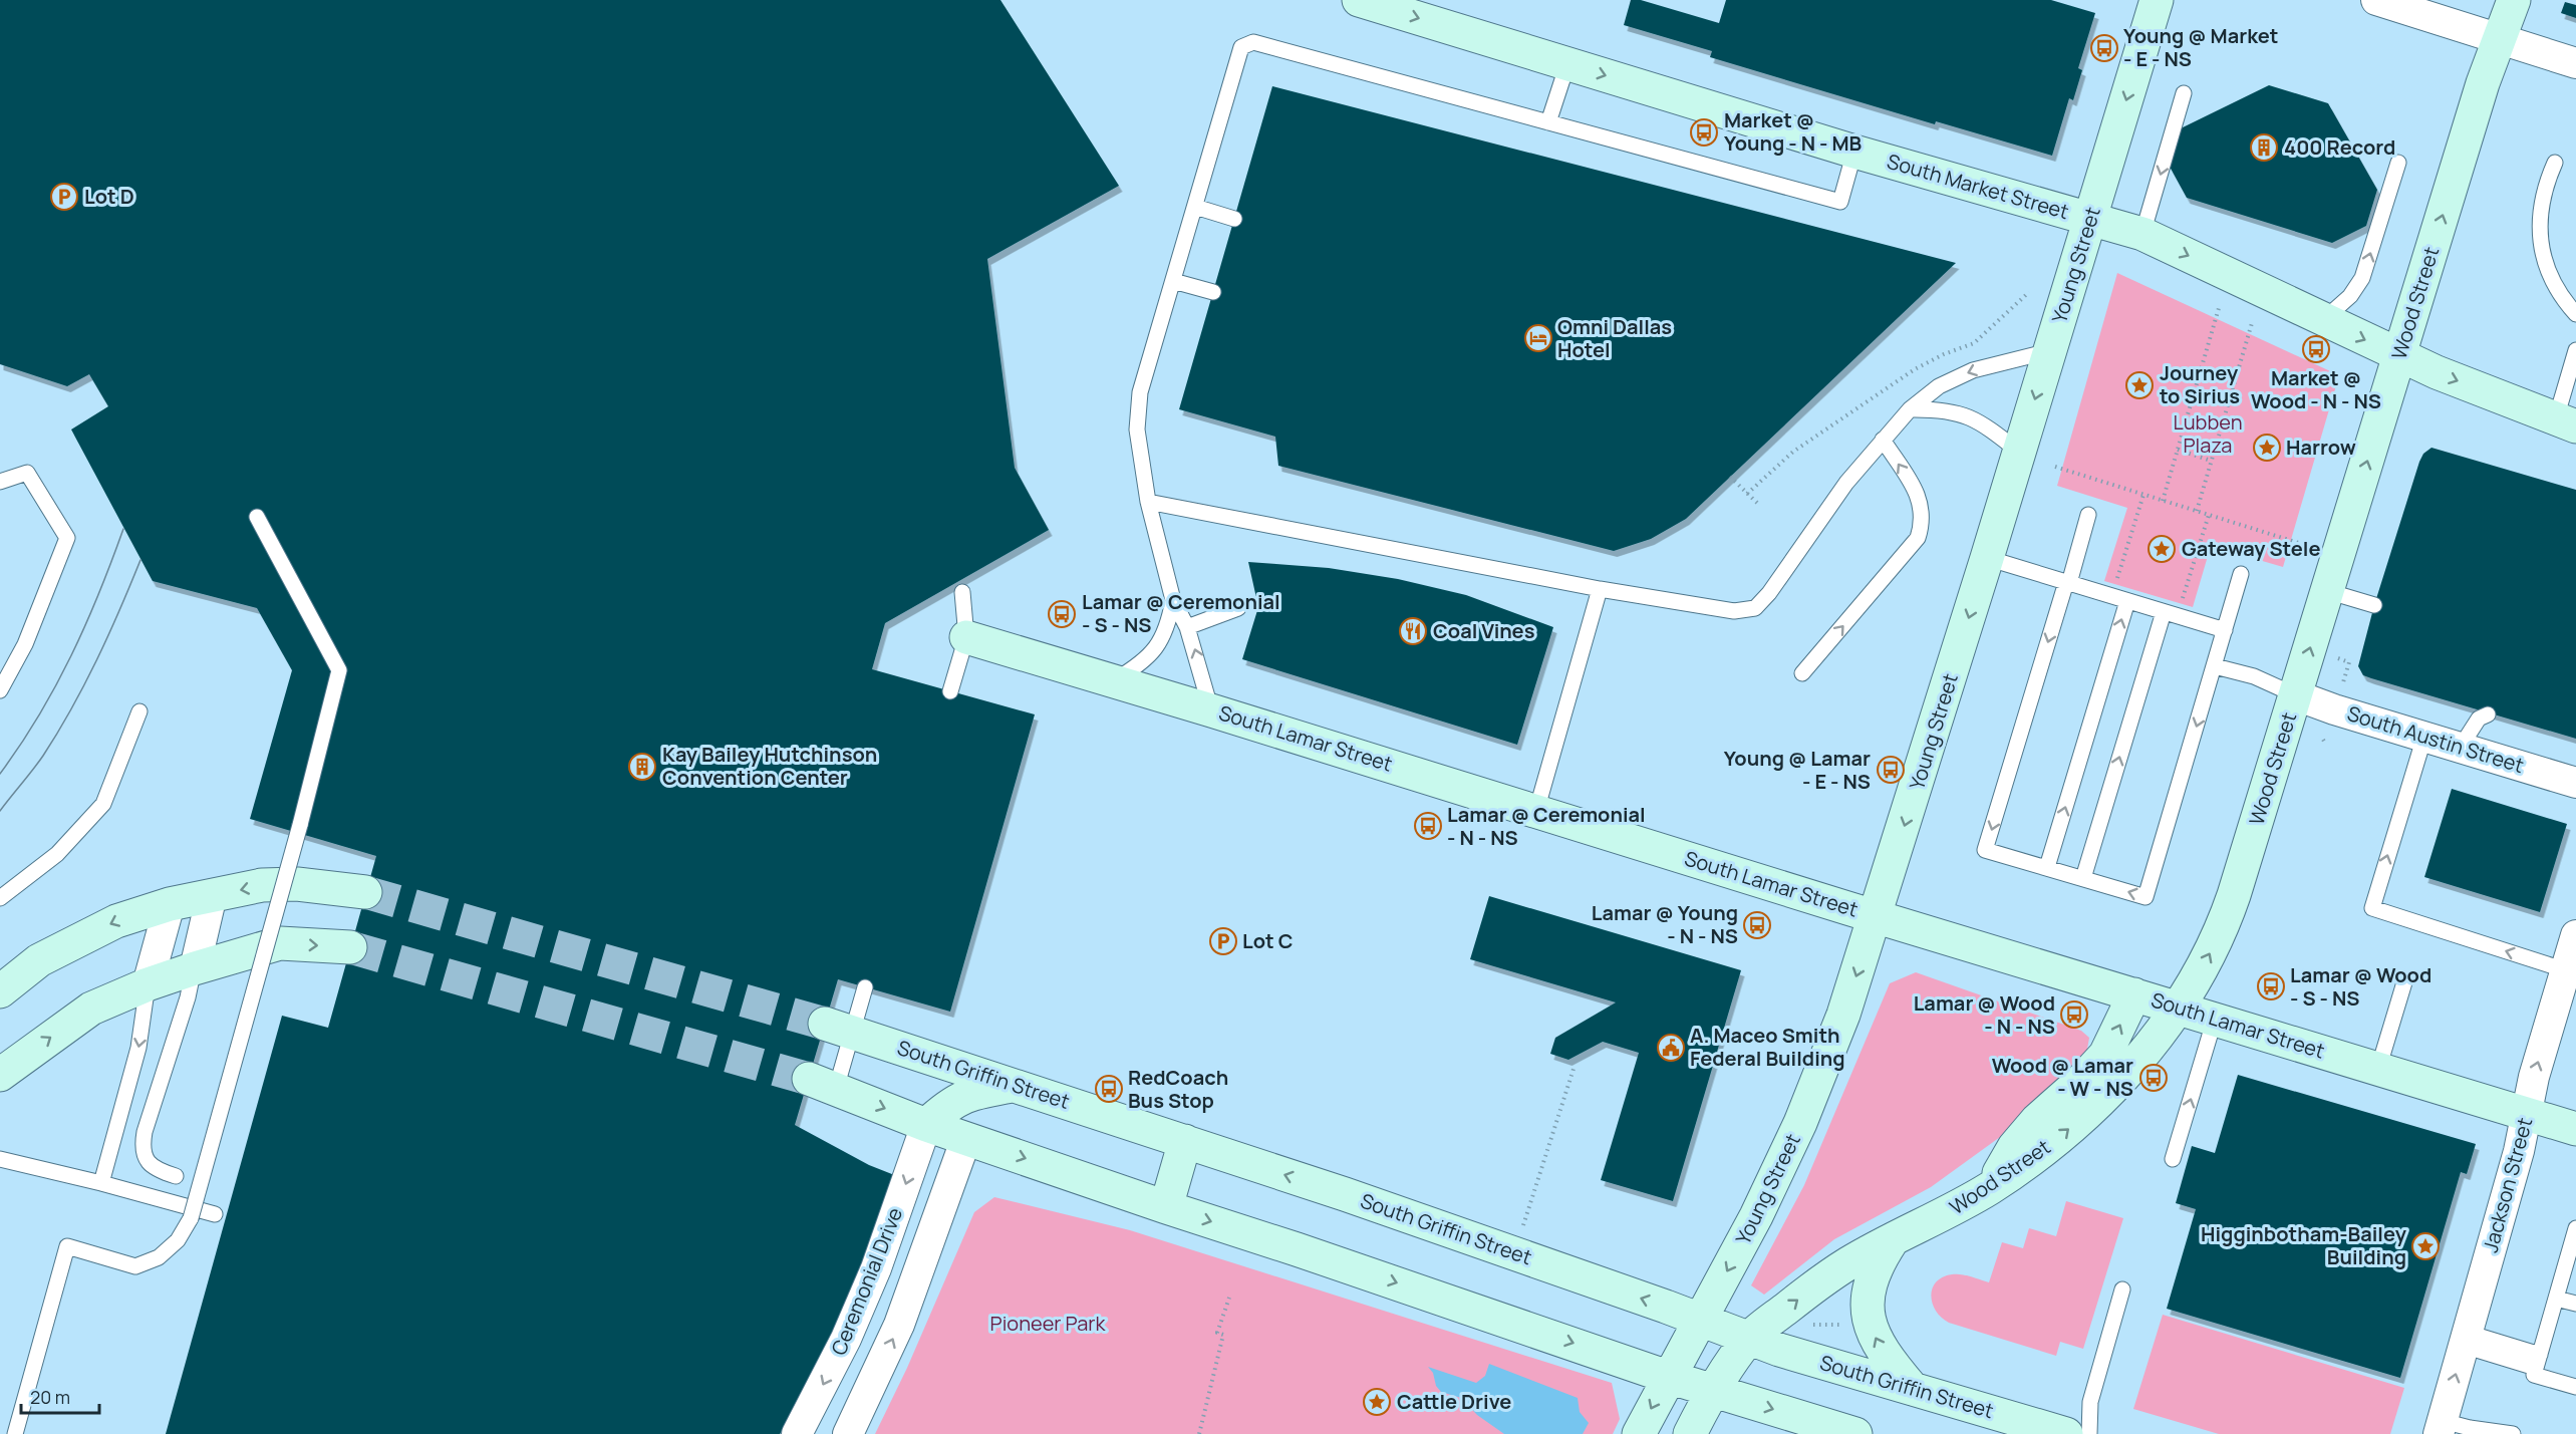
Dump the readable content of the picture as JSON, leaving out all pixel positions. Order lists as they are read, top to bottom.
{
  "streets": {
    "main road": [
      "South Market Street",
      "Young Street",
      "Wood Street",
      "South Lamar Street",
      "South Griffin Street"
    ],
    "street": ["South Austin Street", "Jackson Street", "Ceremonial Drive"]
  },
  "crossings": [
    ["South Market Street", "Young Street"],
    ["South Market Street", "Wood Street"],
    ["Young Street", "South Lamar Street"],
    ["Young Street", "South Griffin Street"],
    ["Wood Street", "South Lamar Street"],
    ["Wood Street", "South Austin Street"],
    ["Wood Street", "South Griffin Street"],
    ["South Lamar Street", "Jackson Street"]
  ],
  "one_way": [
    "South Market Street",
    "Young Street",
    "Wood Street",
    "Jackson Street"
  ],
  "parks": ["Lubben Plaza", "Pioneer Park"],
  "places": {
    "bus stop": [
      "Young @ Market - E - NS",
      "Market @ Young - N - MB",
      "Market @ Wood - N - NS",
      "Lamar @ Ceremonial - S - NS",
      "Young @ Lamar - E - NS",
      "Lamar @ Ceremonial - N - NS",
      "Lamar @ Young - N - NS",
      "Lamar @ Wood - S - NS",
      "Lamar @ Wood - N - NS",
      "Wood @ Lamar - W - NS",
      "RedCoach Bus Stop"
    ],
    "building": ["400 Record", "Kay Bailey Hutchinson Convention Center"],
    "parking": ["Lot D", "Lot C"],
    "hotel": ["Omni Dallas Hotel"],
    "place": [
      "Journey to Sirius",
      "Harrow",
      "Gateway Stele",
      "Higginbotham-Bailey Building",
      "Cattle Drive"
    ],
    "restaurant": ["Coal Vines"],
    "public building": ["A. Maceo Smith Federal Building"]
  },
  "scale_bar": "20 m"
}
